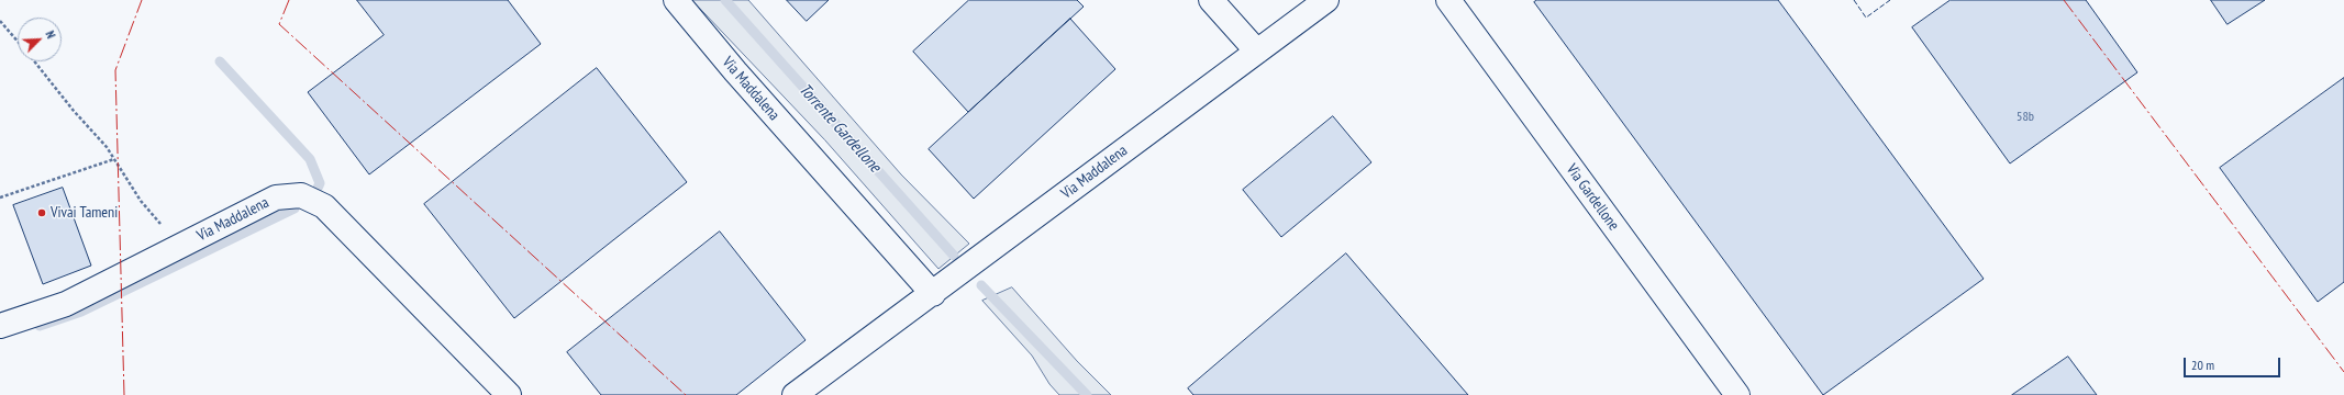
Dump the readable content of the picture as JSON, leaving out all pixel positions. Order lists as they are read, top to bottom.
{
  "streets": {
    "street": ["Via Maddalena", "Via Gardellone"]
  },
  "water": ["Torrente Gardellone"],
  "places": ["Vivai Tameni"],
  "house_numbers": ["58b"],
  "scale_bar": "20 m",
  "north": "top right"
}
